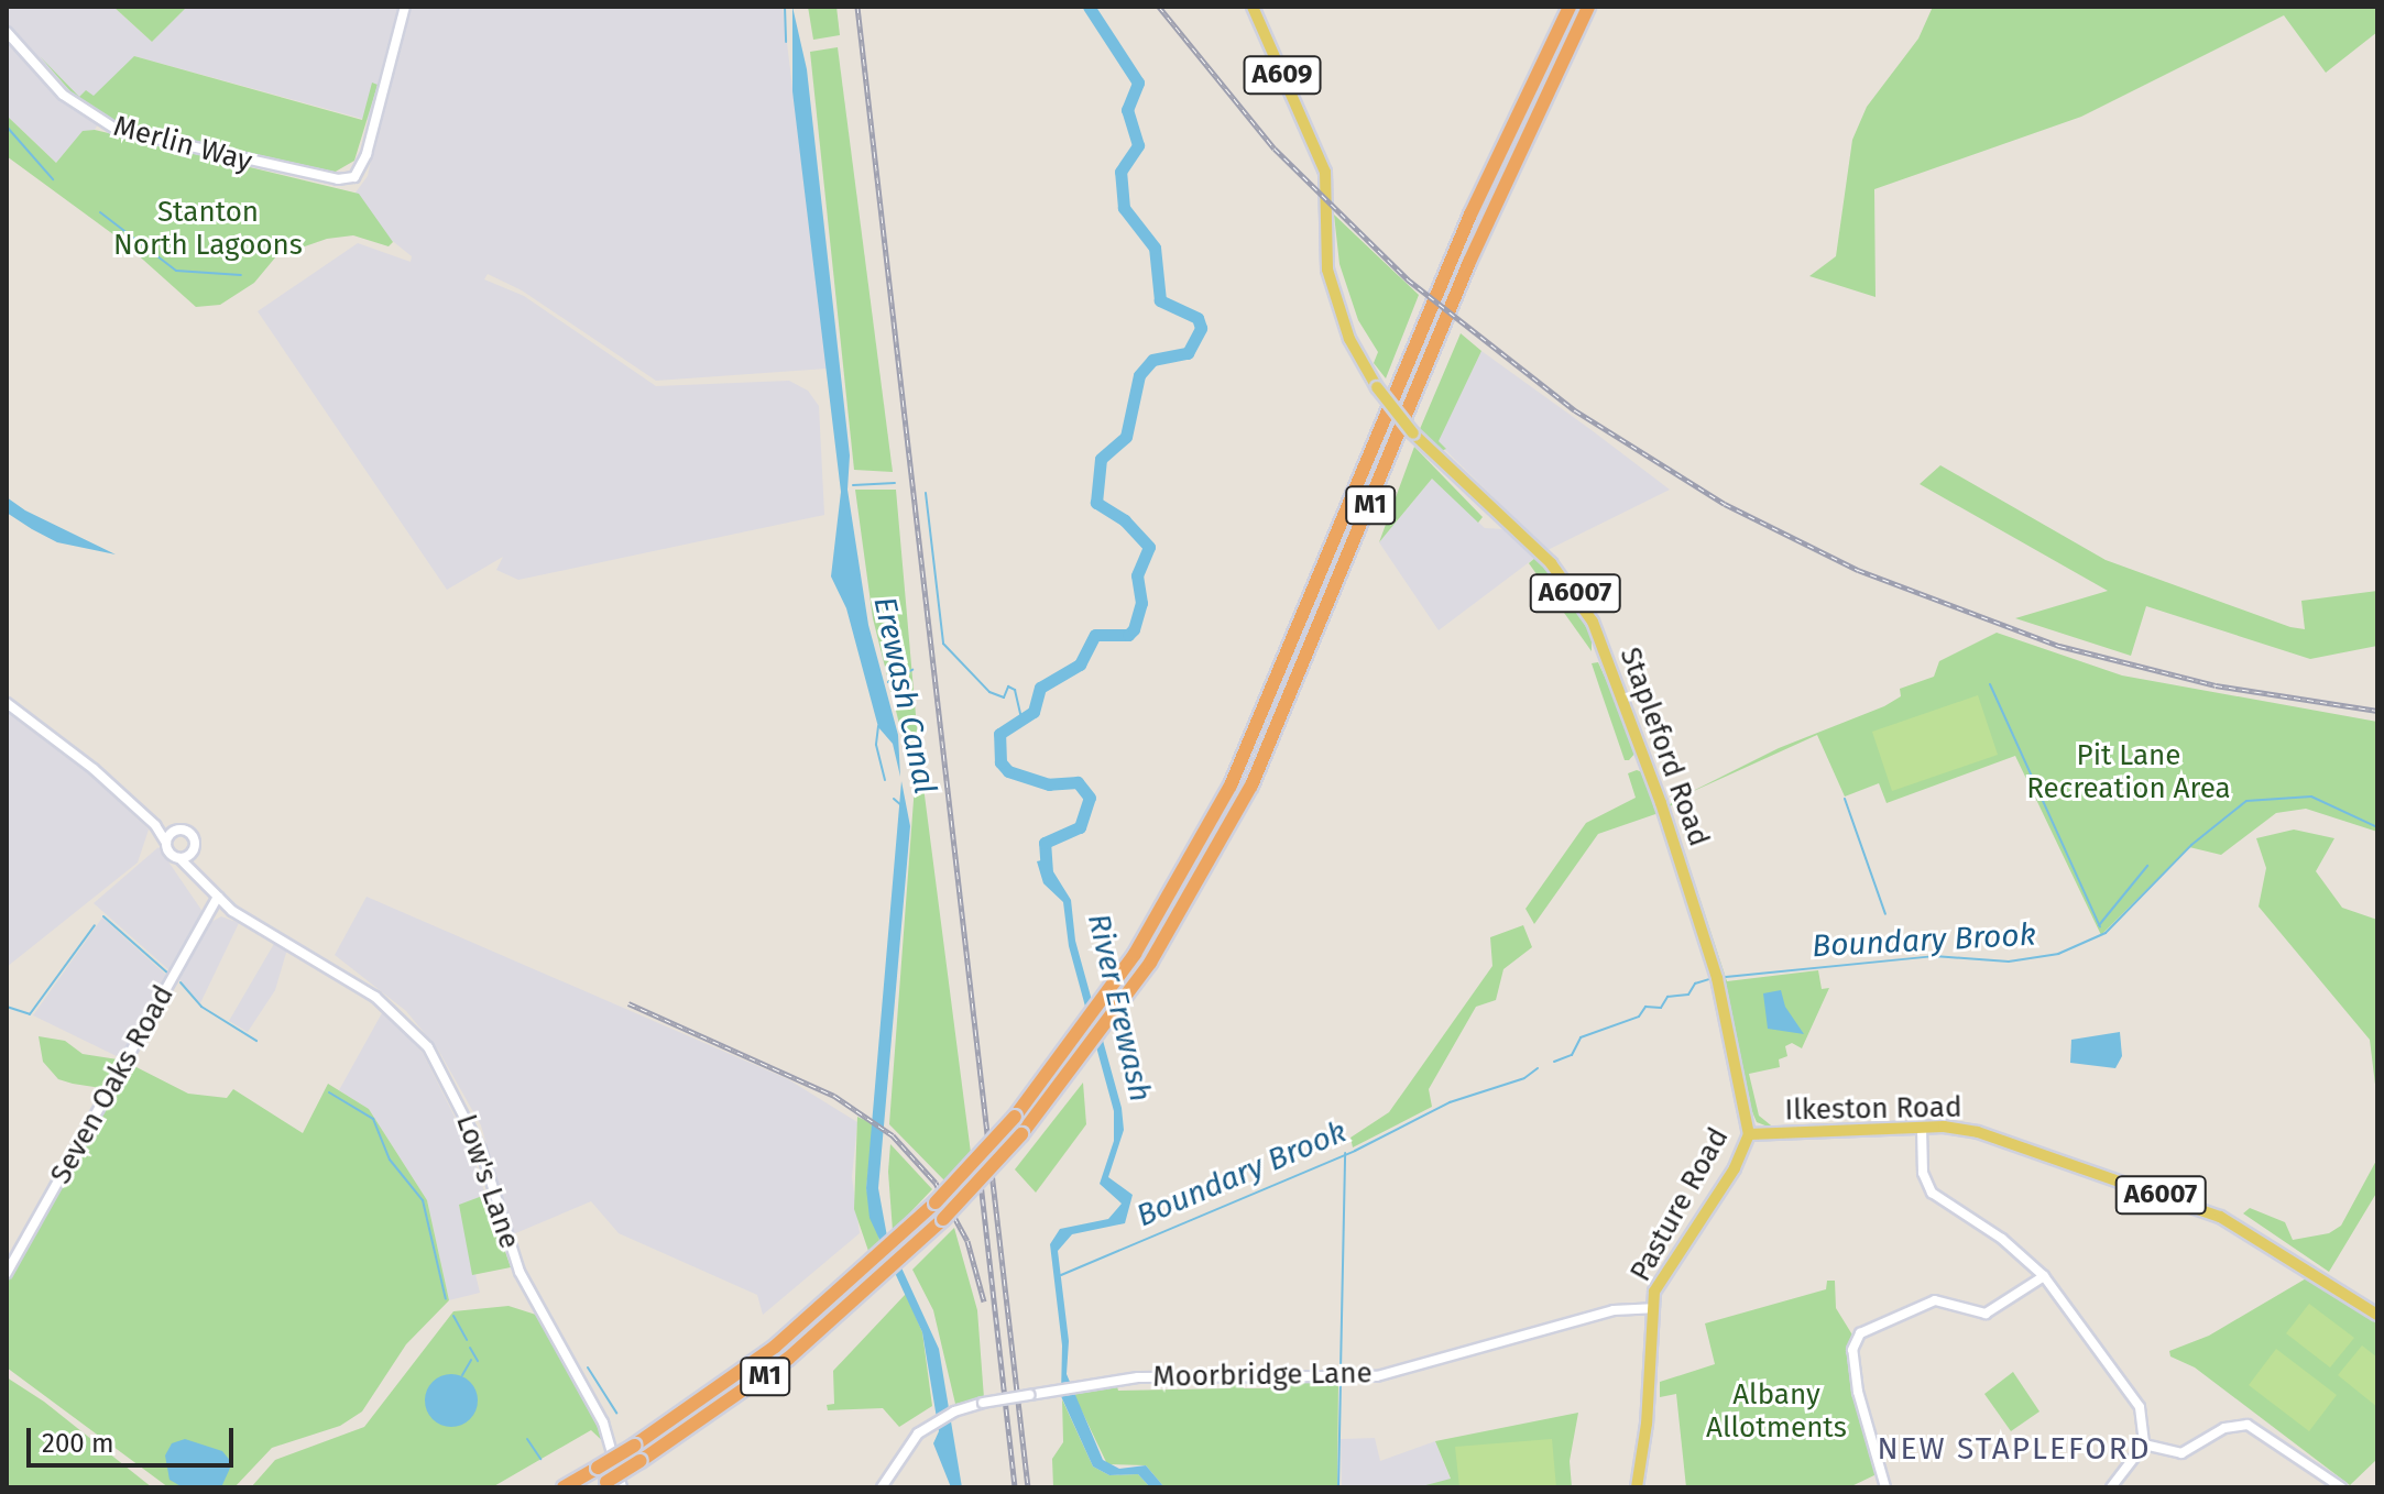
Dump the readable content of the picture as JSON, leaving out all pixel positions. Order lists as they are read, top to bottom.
{
  "streets": {
    "highway": ["M1"],
    "main road": [
      "A609",
      "A6007",
      "Stapleford Road",
      "Ilkeston Road",
      "Pasture Road"
    ],
    "street": [
      "Merlin Way",
      "Seven Oaks Road",
      "Low's Lane",
      "Moorbridge Lane"
    ]
  },
  "crossings": [
    ["Stapleford Road", "Pasture Road"],
    ["Seven Oaks Road", "Low's Lane"],
    ["Ilkeston Road", "Pasture Road"],
    ["Pasture Road", "Moorbridge Lane"]
  ],
  "districts": ["NEW STAPLEFORD"],
  "water": ["Erewash Canal", "Boundary Brook", "River Erewash"],
  "parks": ["Stanton North Lagoons", "Pit Lane Recreation Area", "Albany Allotments"],
  "scale_bar": "200 m"
}
